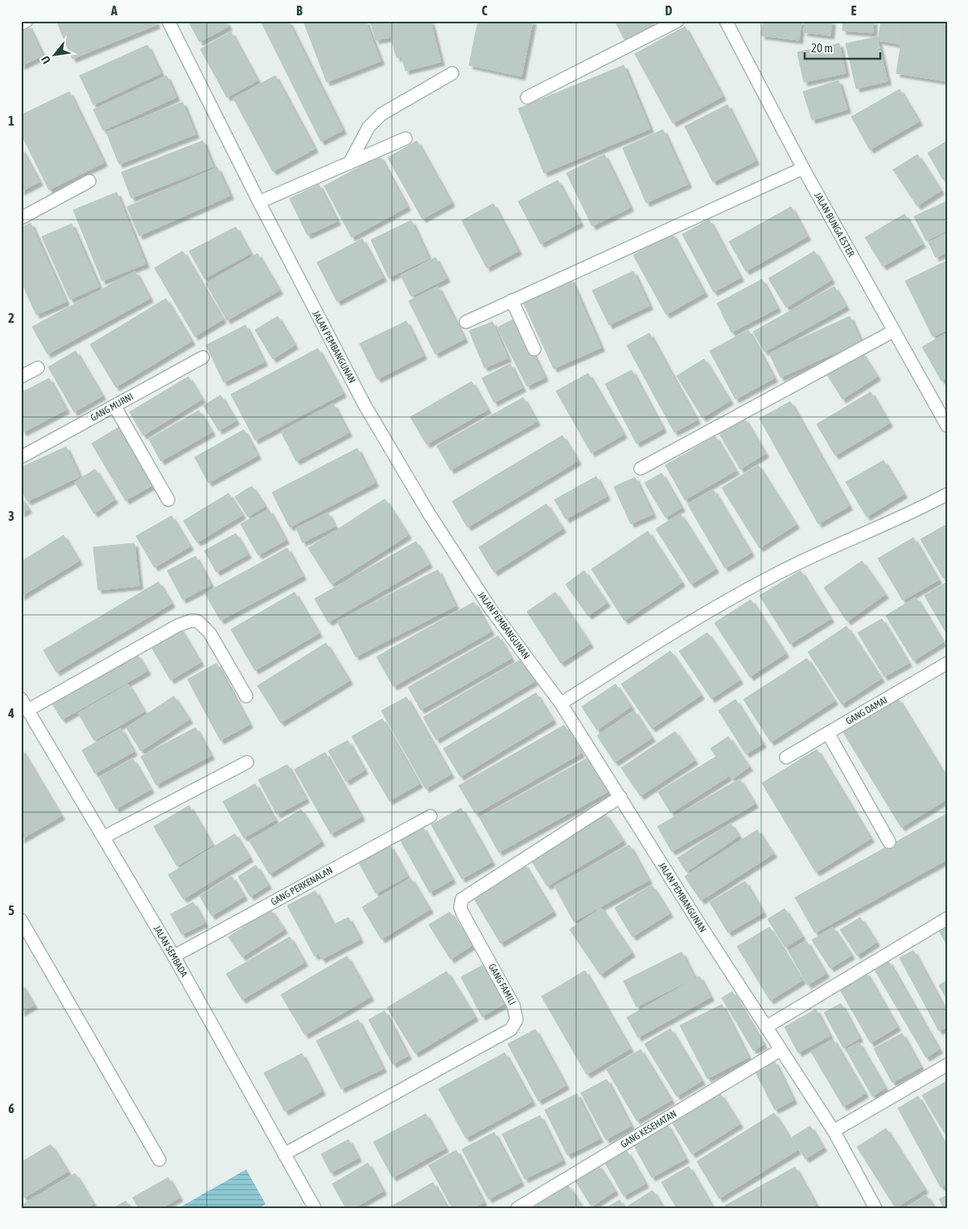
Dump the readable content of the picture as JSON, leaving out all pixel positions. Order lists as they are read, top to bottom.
{
  "streets": {
    "street": [
      "JALAN BUNGA ESTER",
      "JALAN PEMBANGUNAN",
      "GANG MURNI",
      "GANG DAMAI",
      "GANG PERKENALAN",
      "JALAN SEMBADA",
      "GANG FAMILI",
      "GANG KESEHATAN"
    ]
  },
  "crossings": [
    ["JALAN PEMBANGUNAN", "GANG FAMILI"],
    ["JALAN PEMBANGUNAN", "GANG KESEHATAN"],
    ["GANG PERKENALAN", "JALAN SEMBADA"],
    ["JALAN SEMBADA", "GANG FAMILI"]
  ],
  "scale_bar": "20 m",
  "north": "bottom left",
  "grid": {
    "columns": [
      "A",
      "B",
      "C",
      "D",
      "E"
    ],
    "rows": [
      "1",
      "2",
      "3",
      "4",
      "5",
      "6"
    ]
  }
}
